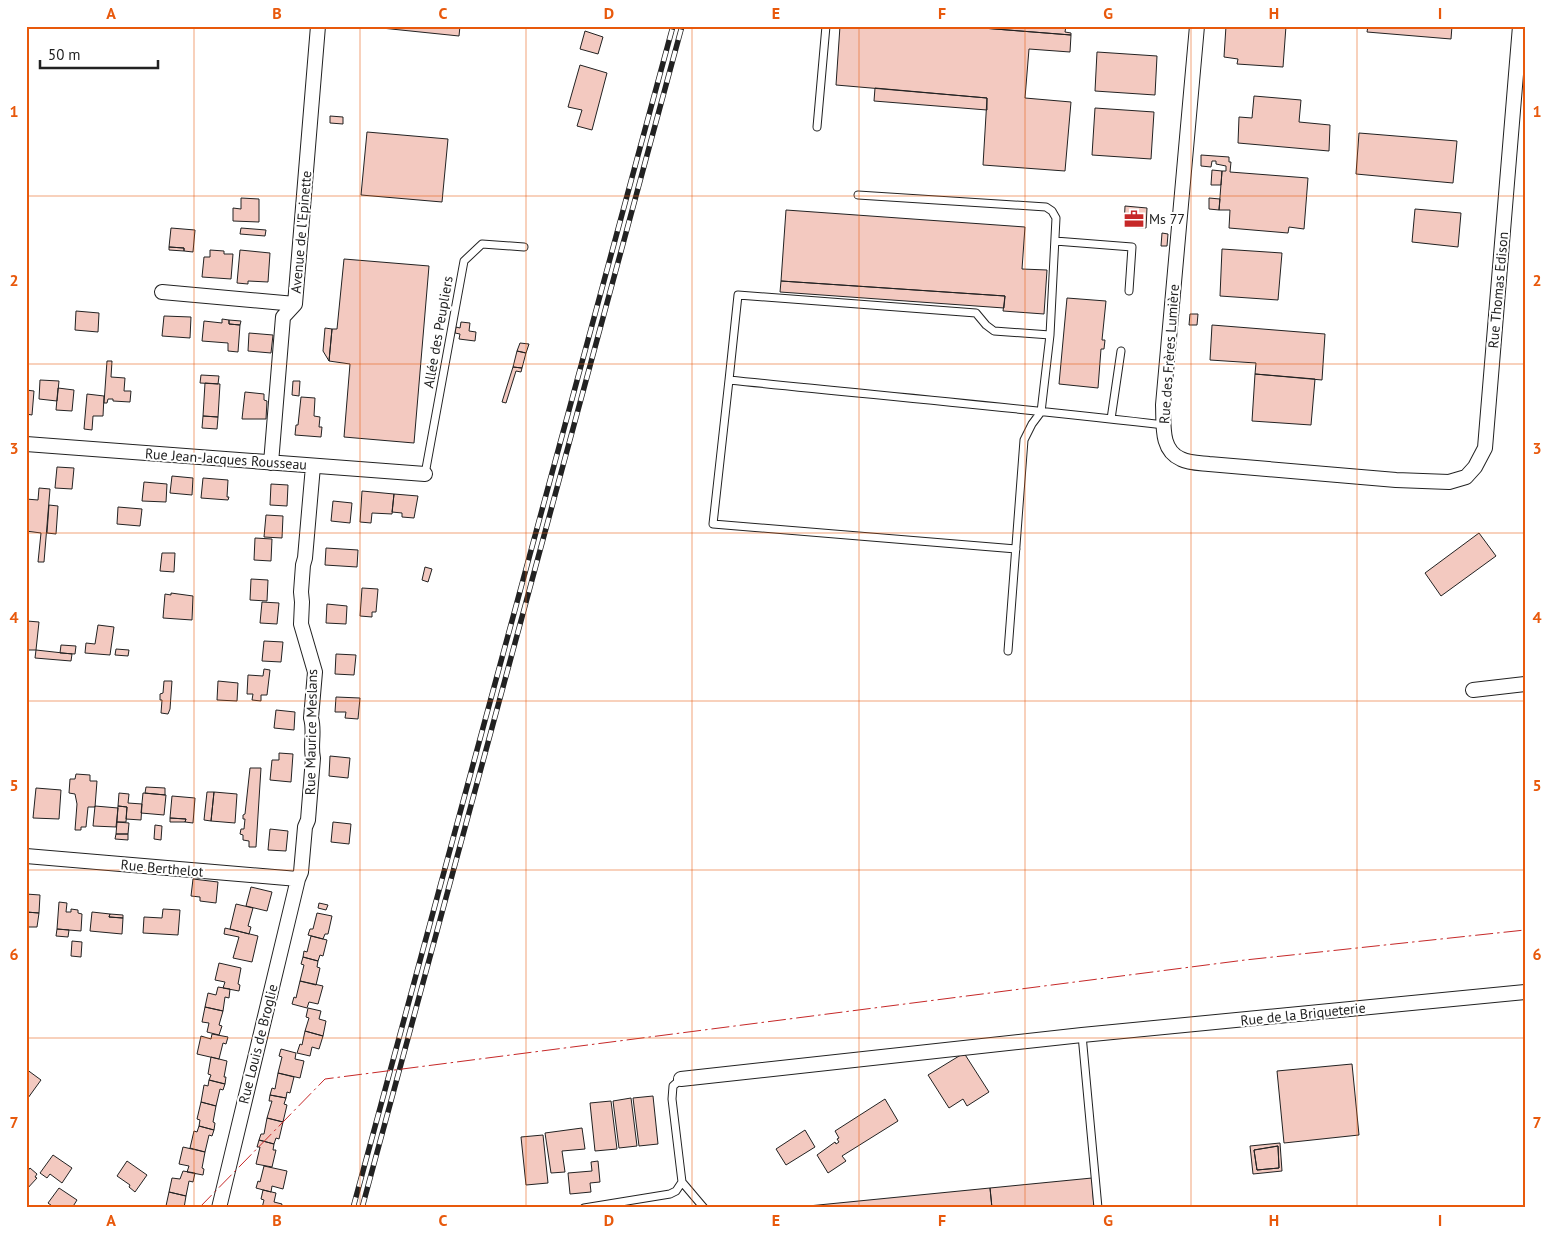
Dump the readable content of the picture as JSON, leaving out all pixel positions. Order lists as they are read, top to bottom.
{
  "streets": {
    "street": [
      "Avenue de l'Epinette",
      "Rue Thomas Edison",
      "Rue des Frères Lumière",
      "Rue Jean-Jacques Rousseau",
      "Rue Maurice Meslans",
      "Rue Berthelot",
      "Rue de la Briqueterie",
      "Rue Louis de Broglie"
    ],
    "lane": ["Allée des Peupliers"]
  },
  "crossings": [
    ["Avenue de l'Epinette", "Rue Jean-Jacques Rousseau"],
    ["Rue Thomas Edison", "Rue des Frères Lumière"],
    ["Allée des Peupliers", "Rue Jean-Jacques Rousseau"],
    ["Rue Jean-Jacques Rousseau", "Rue Maurice Meslans"],
    ["Rue Maurice Meslans", "Rue Berthelot"],
    ["Rue Maurice Meslans", "Rue Louis de Broglie"],
    ["Rue Berthelot", "Rue Louis de Broglie"]
  ],
  "places": {
    "office": ["Ms 77"]
  },
  "scale_bar": "50 m",
  "grid": {
    "columns": [
      "A",
      "B",
      "C",
      "D",
      "E",
      "F",
      "G",
      "H",
      "I"
    ],
    "rows": [
      "1",
      "2",
      "3",
      "4",
      "5",
      "6",
      "7"
    ]
  }
}
